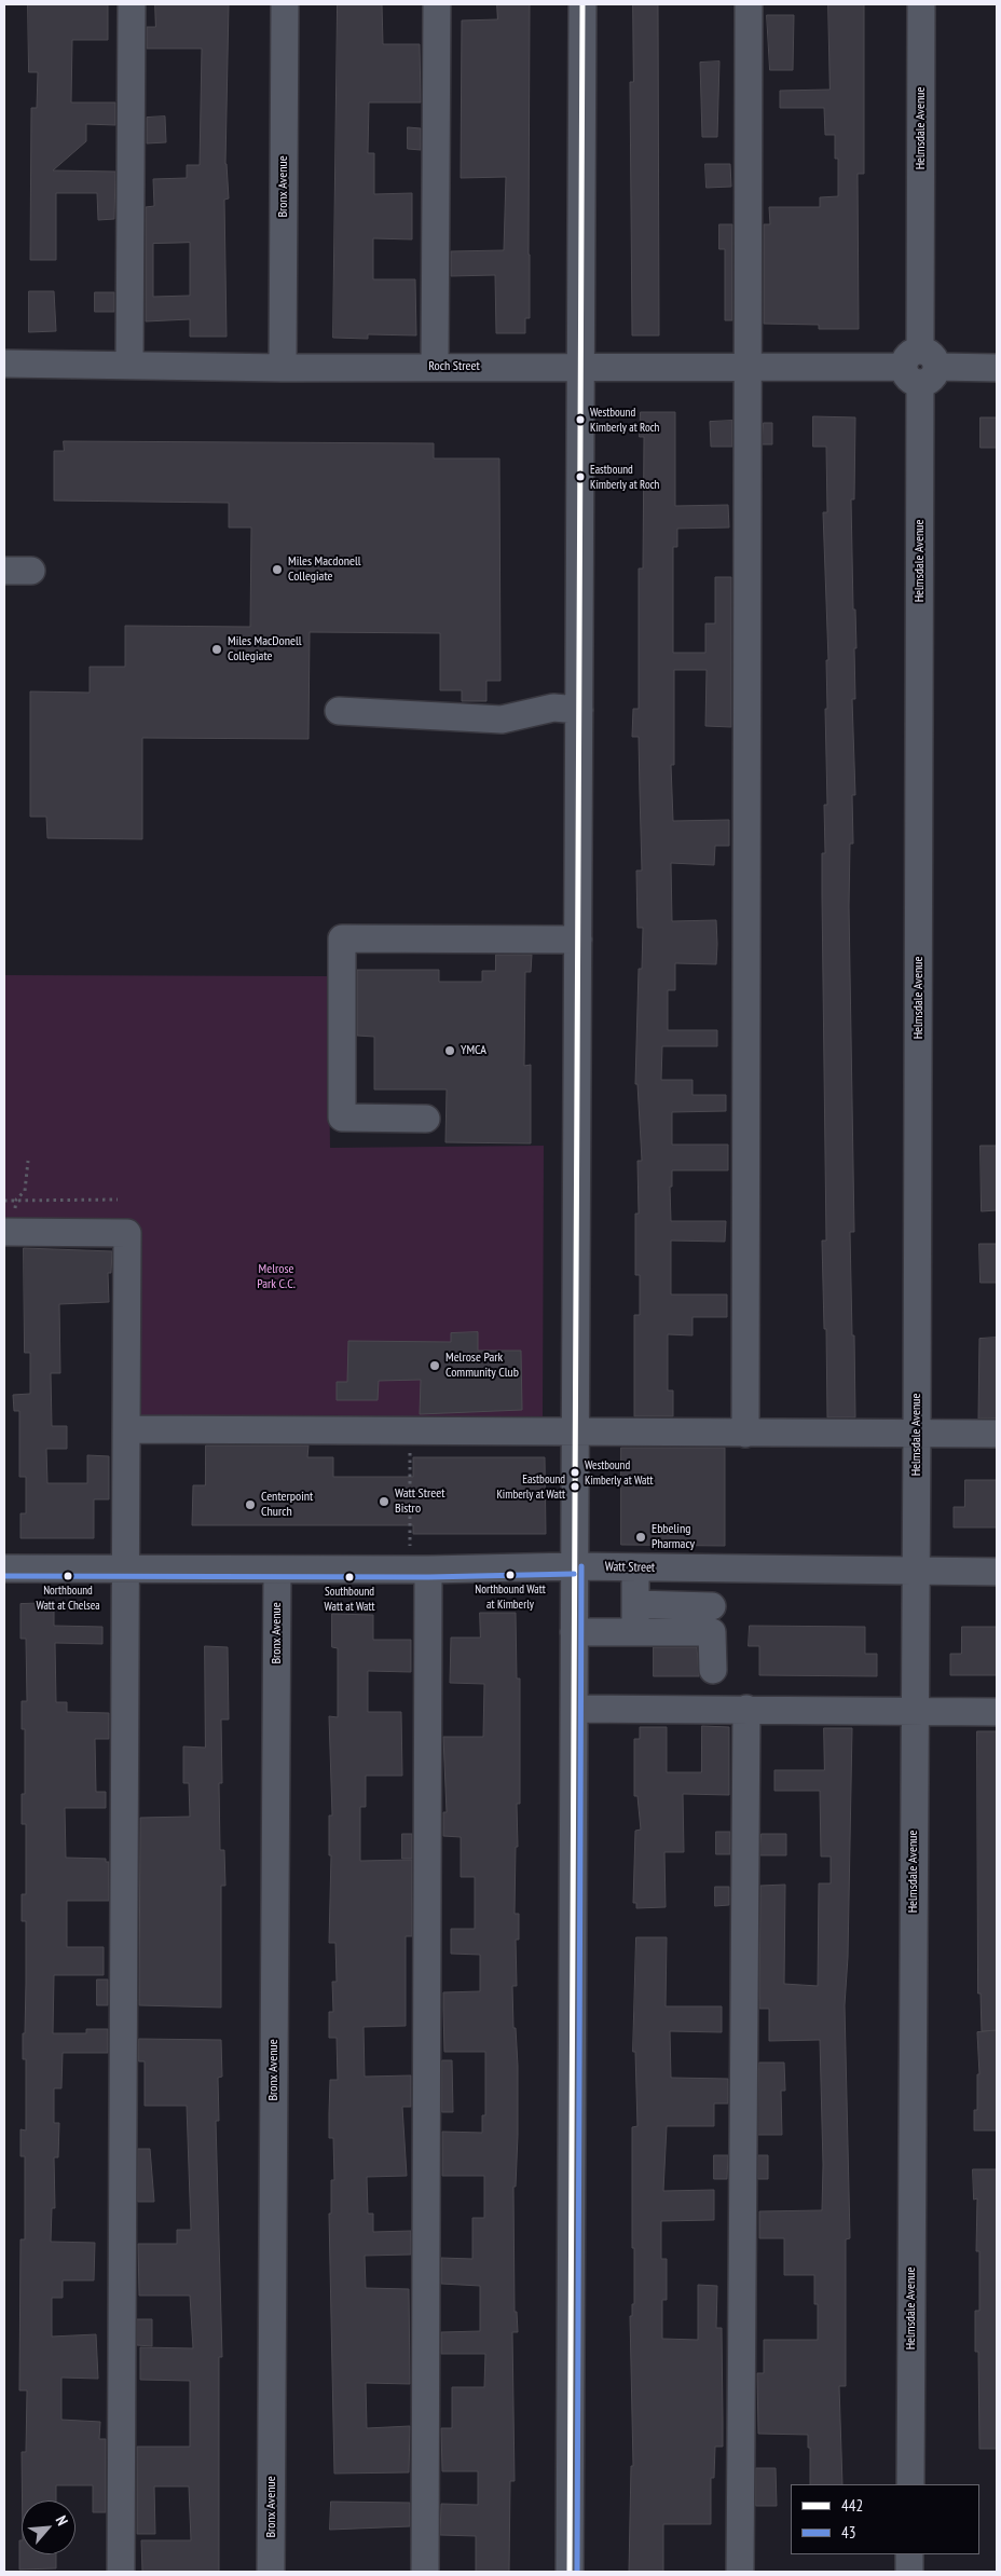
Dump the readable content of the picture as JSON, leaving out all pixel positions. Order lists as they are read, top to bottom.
{
  "streets": {
    "street": [
      "Helmsdale Avenue",
      "Bronx Avenue",
      "Roch Street",
      "Watt Street"
    ]
  },
  "crossings": [
    ["Helmsdale Avenue", "Roch Street"],
    ["Helmsdale Avenue", "Watt Street"],
    ["Bronx Avenue", "Roch Street"],
    ["Bronx Avenue", "Watt Street"]
  ],
  "parks": ["Melrose Park C.C."],
  "places": [
    "Westbound Kimberly at Roch",
    "Eastbound Kimberly at Roch",
    "Miles Macdonell Collegiate",
    "Miles MacDonell Collegiate",
    "YMCA",
    "Melrose Park Community Club",
    "Westbound Kimberly at Watt",
    "Eastbound Kimberly at Watt",
    "Watt Street Bistro",
    "Centerpoint Church",
    "Ebbeling Pharmacy",
    "Northbound Watt at Kimberly",
    "Northbound Watt at Chelsea",
    "Southbound Watt at Watt"
  ],
  "lines": ["transit line 442", "transit line 43"],
  "legend": ["442", "43"],
  "north": "top right"
}
